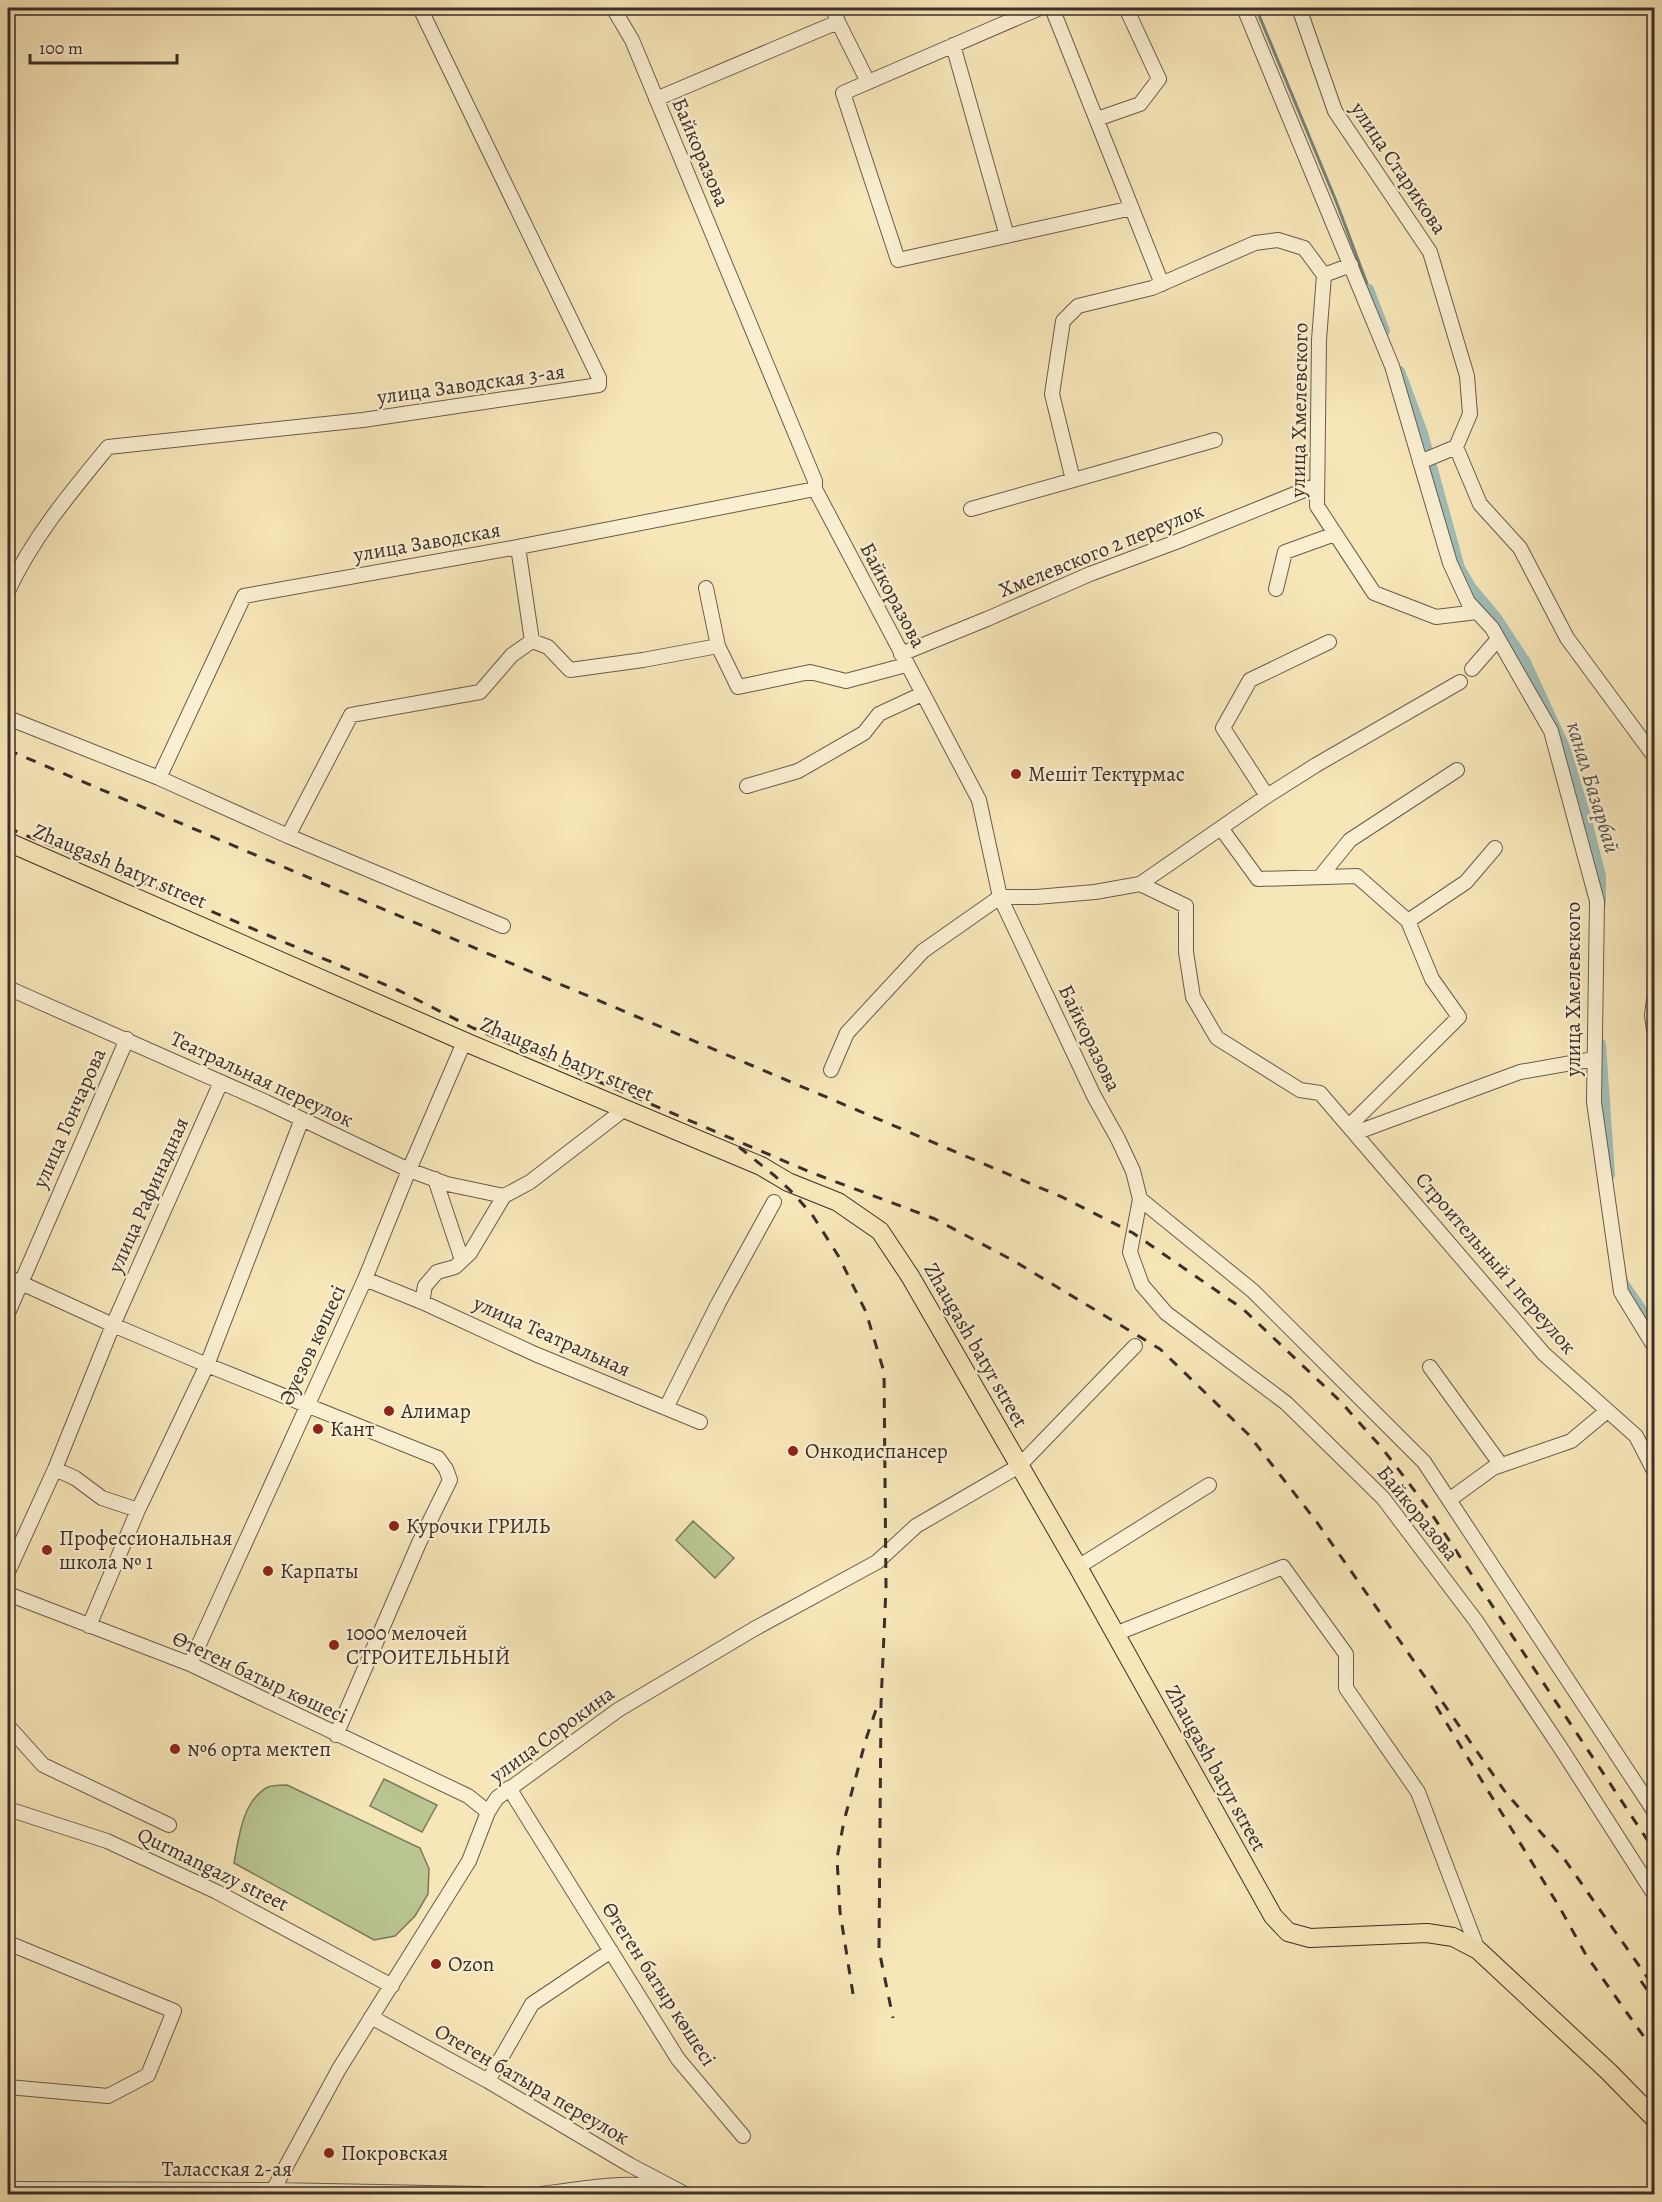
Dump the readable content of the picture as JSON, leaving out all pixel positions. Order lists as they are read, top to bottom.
{
  "streets": {
    "main road": ["Zhaugash batyr street"],
    "street": [
      "Байкоразова",
      "улица Старикова",
      "улица Заводская 3-ая",
      "улица Хмелевского",
      "улица Заводская",
      "Хмелевского 2 переулок",
      "Театральная переулок",
      "улица Гончарова",
      "улица Рафинадная",
      "Строительный 1 переулок",
      "улица Театральная",
      "Әуезов көшесі",
      "Өтеген батыр көшесі",
      "улица Сорокина",
      "Qurmangazy street",
      "Отеген батыра переулок",
      "Таласская 2-ая"
    ]
  },
  "crossings": [
    ["Байкоразова", "улица Заводская"],
    ["Байкоразова", "Хмелевского 2 переулок"],
    ["улица Хмелевского", "Хмелевского 2 переулок"],
    ["Zhaugash batyr street", "Әуезов көшесі"],
    ["Zhaugash batyr street", "улица Сорокина"],
    ["Театральная переулок", "улица Гончарова"],
    ["Театральная переулок", "улица Рафинадная"],
    ["Театральная переулок", "Әуезов көшесі"],
    ["улица Театральная", "Әуезов көшесі"],
    ["Әуезов көшесі", "Өтеген батыр көшесі"],
    ["Өтеген батыр көшесі", "улица Сорокина"],
    ["улица Сорокина", "Qurmangazy street"],
    ["улица Сорокина", "Отеген батыра переулок"],
    ["улица Сорокина", "Таласская 2-ая"]
  ],
  "water": ["канал Базарбай"],
  "places": [
    "Мешіт Тектұрмас",
    "Алимар",
    "Кант",
    "Онкодиспансер",
    "Курочки ГРИЛЬ",
    "Профессиональная школа № 1",
    "Карпаты",
    "1000 мелочей СТРОИТЕЛЬНЫЙ",
    "№6 орта мектеп",
    "Ozon",
    "Покровская"
  ],
  "scale_bar": "100 m"
}
